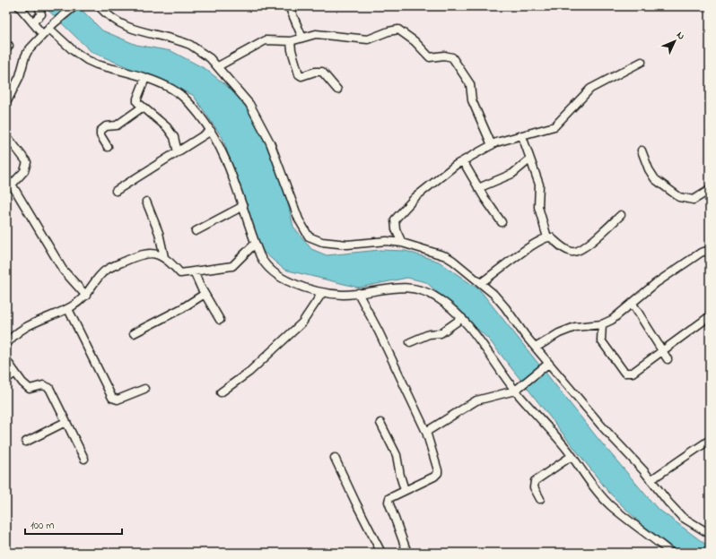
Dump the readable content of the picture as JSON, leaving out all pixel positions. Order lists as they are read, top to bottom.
{
  "scale_bar": "100 m",
  "north": "top right"
}
